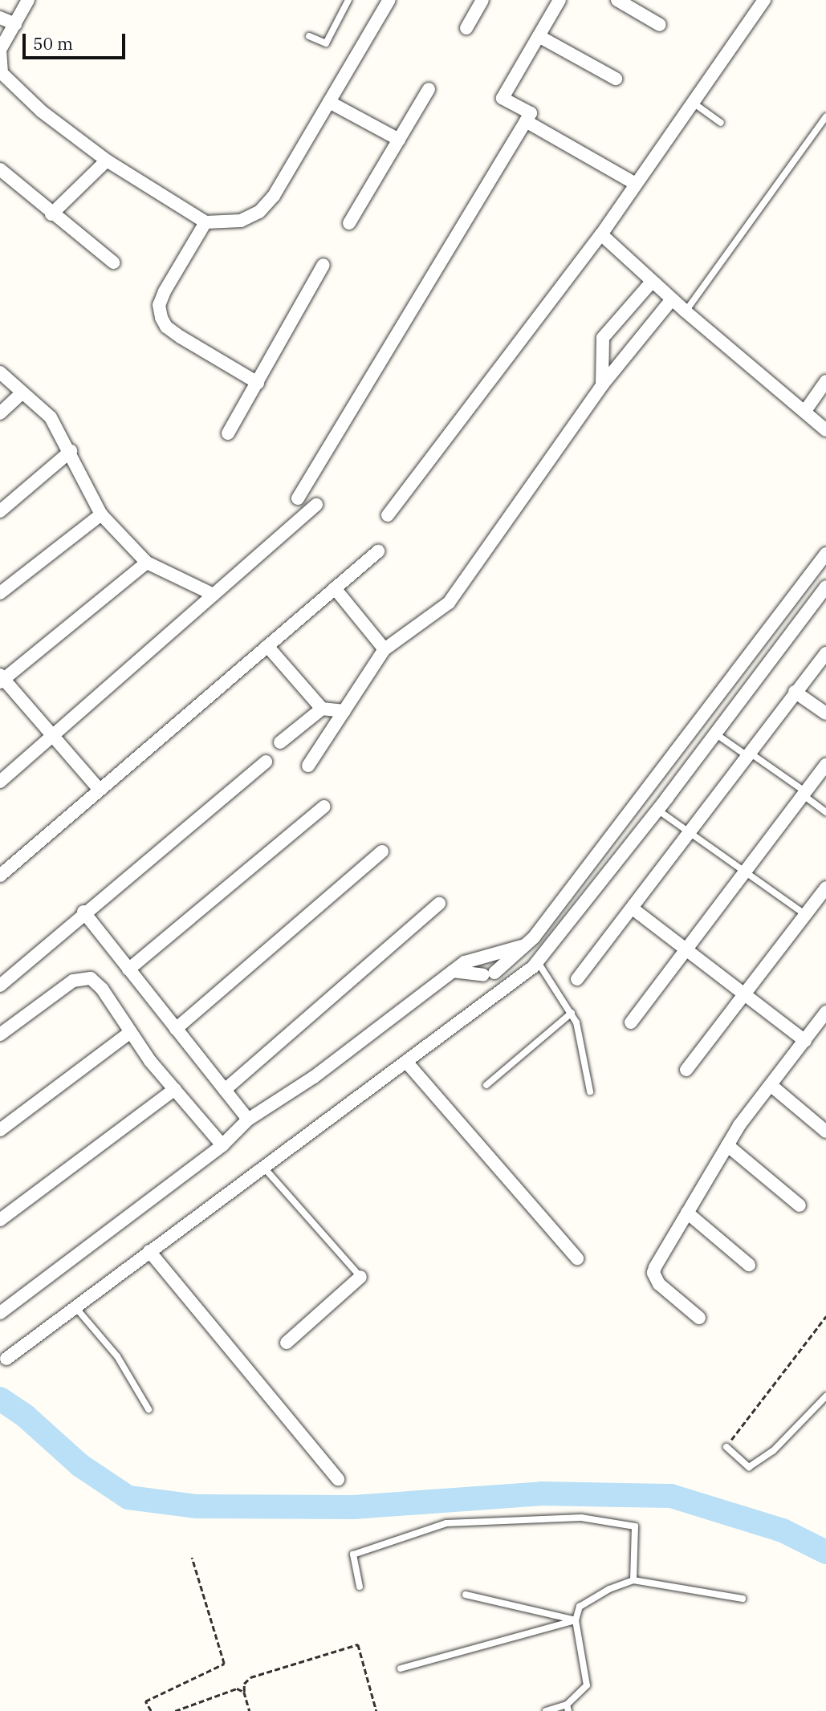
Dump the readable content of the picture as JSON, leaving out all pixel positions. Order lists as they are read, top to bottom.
{
  "scale_bar": "50 m"
}
